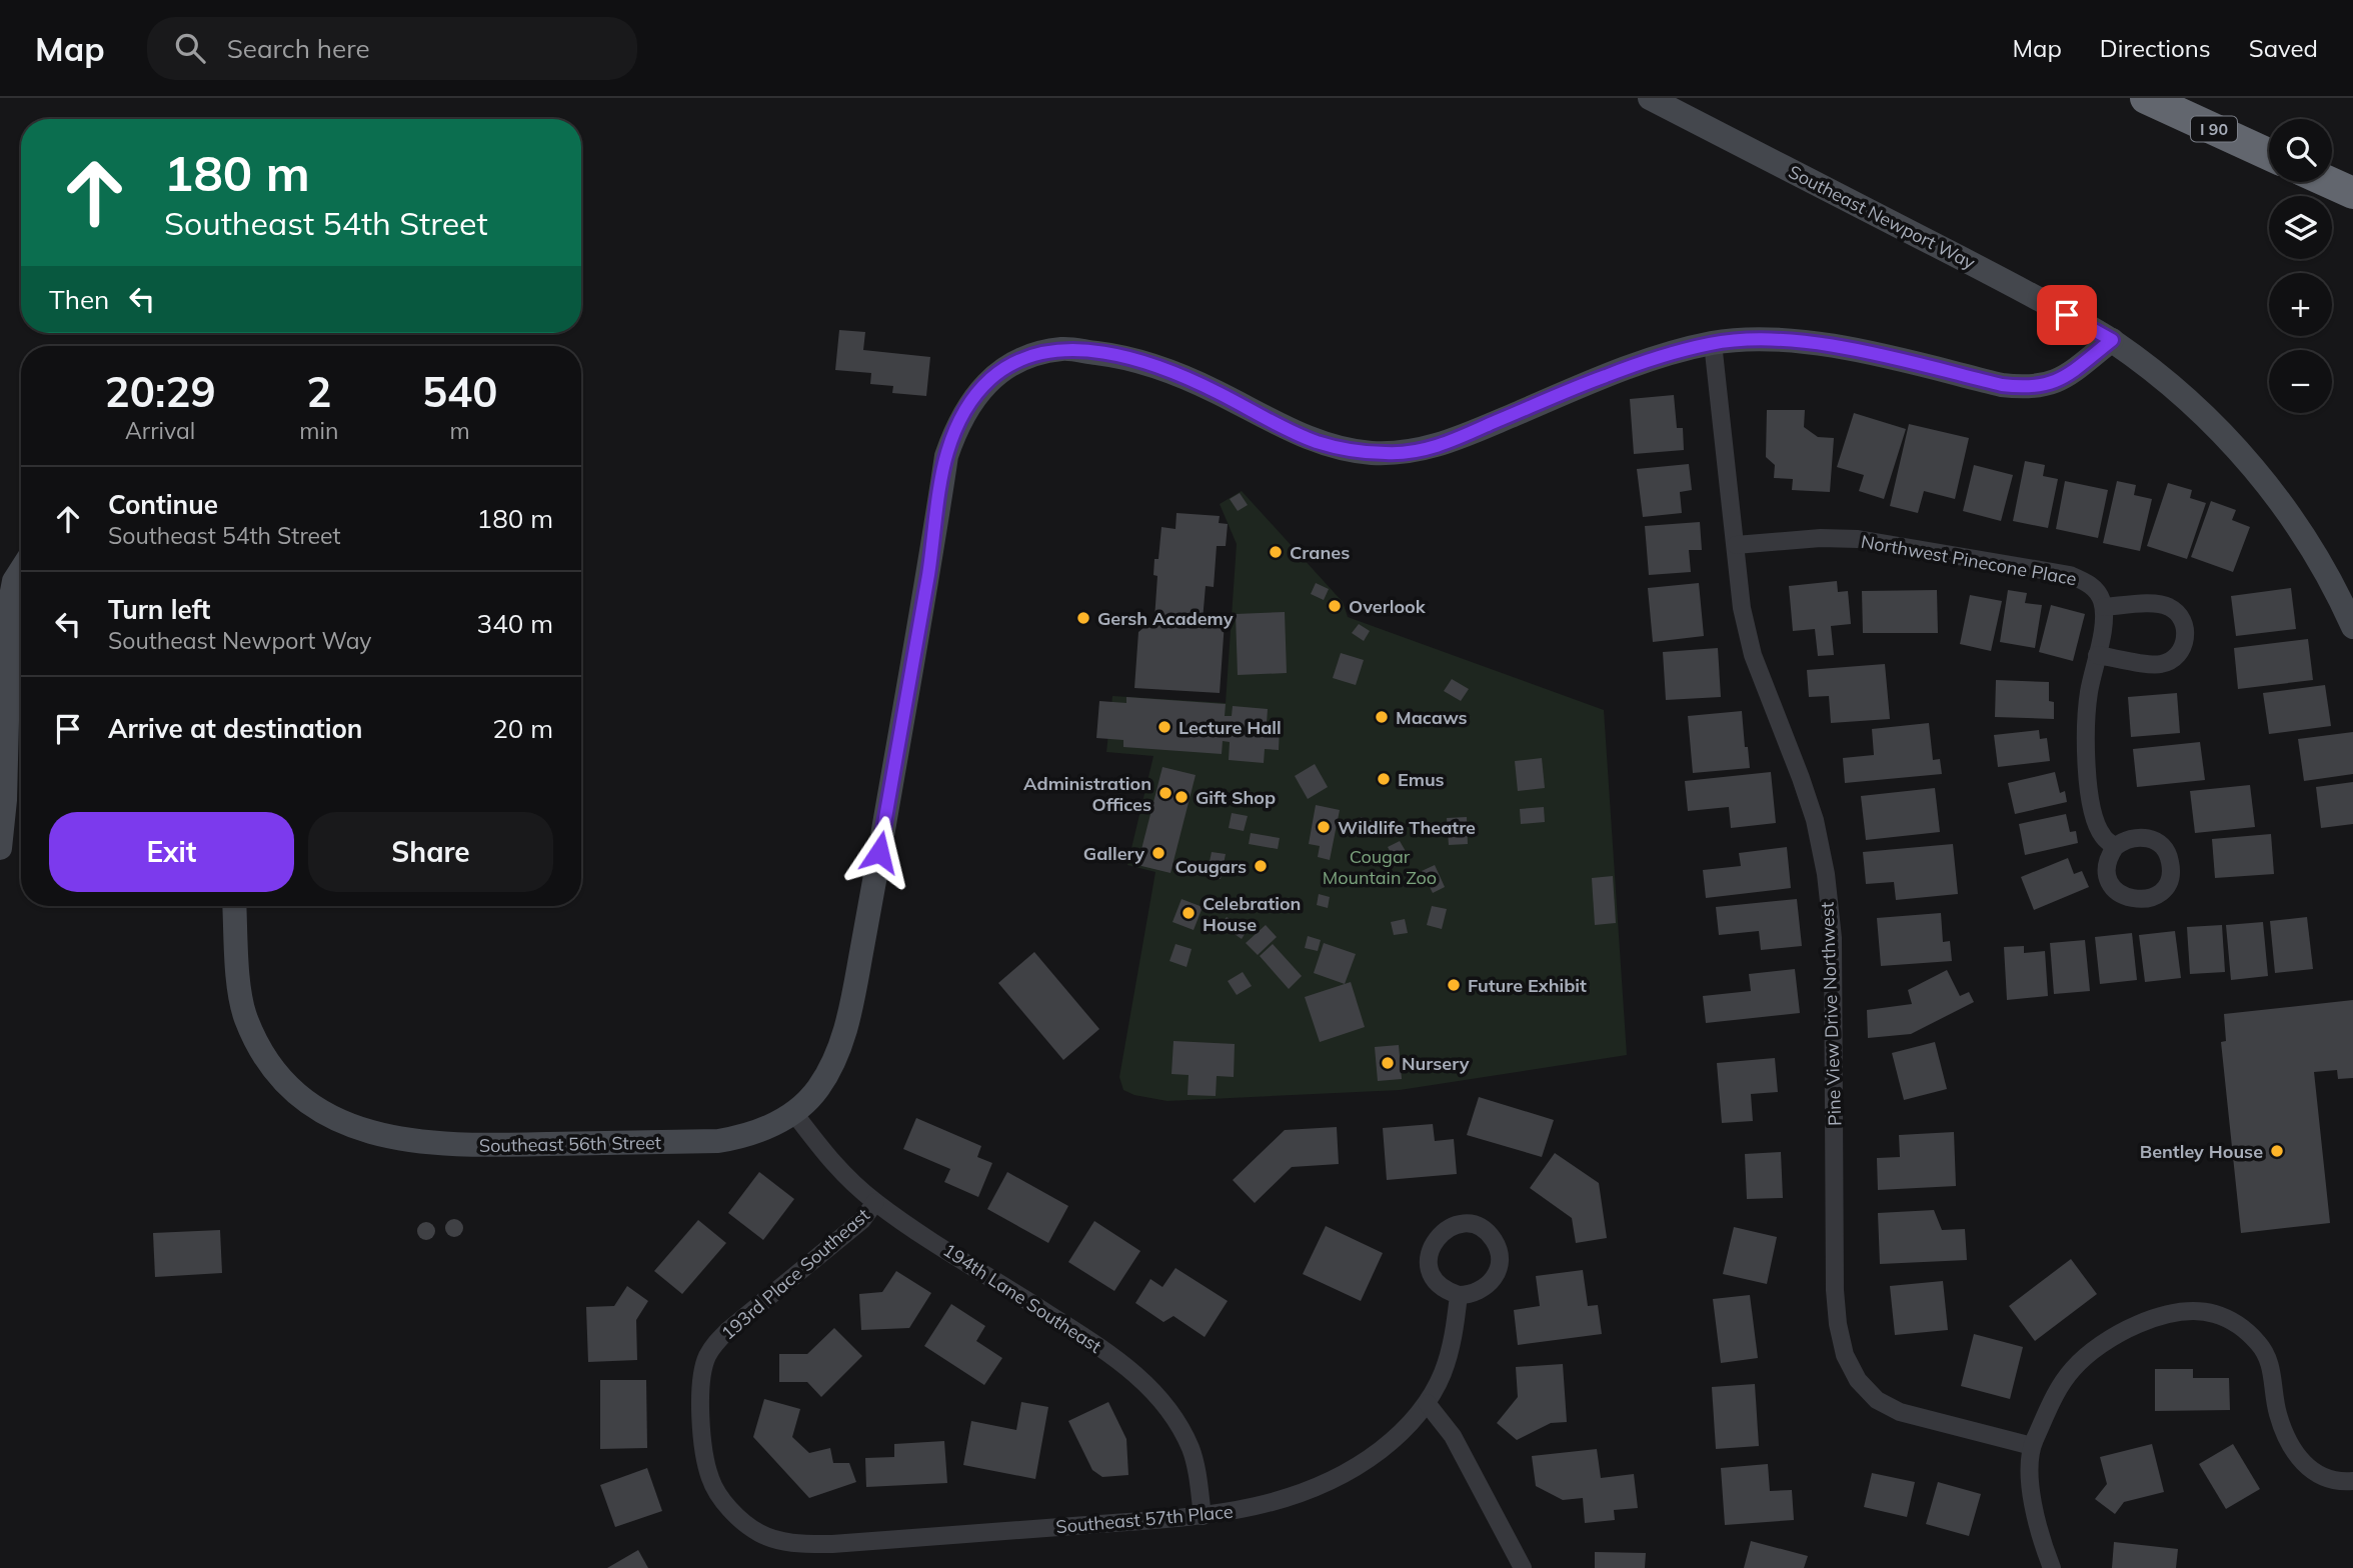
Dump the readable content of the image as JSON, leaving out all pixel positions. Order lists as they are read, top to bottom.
{
  "streets": {
    "highway": ["I 90"],
    "street": [
      "Southeast Newport Way",
      "Northwest Pinecone Place",
      "Pine View Drive Northwest",
      "Southeast 56th Street",
      "193rd Place Southeast",
      "194th Lane Southeast",
      "Southeast 57th Place"
    ]
  },
  "crossings": [
    ["Southeast Newport Way", "Southeast 56th Street"],
    ["Northwest Pinecone Place", "Pine View Drive Northwest"],
    ["Pine View Drive Northwest", "Southeast 56th Street"],
    ["Southeast 56th Street", "194th Lane Southeast"],
    ["193rd Place Southeast", "194th Lane Southeast"],
    ["193rd Place Southeast", "Southeast 57th Place"],
    ["194th Lane Southeast", "Southeast 57th Place"]
  ],
  "parks": ["Cougar Mountain Zoo"],
  "places": [
    "Cranes",
    "Overlook",
    "Gersh Academy",
    "Macaws",
    "Lecture Hall",
    "Emus",
    "Administration Offices",
    "Gift Shop",
    "Wildlife Theatre",
    "Gallery",
    "Cougars",
    "Celebration House",
    "Future Exhibit",
    "Nursery",
    "Bentley House"
  ],
  "page": {
    "header": "Map",
    "search": "Search here",
    "nav": ["Map", "Directions", "Saved"],
    "map_buttons": ["+", "−"],
    "turn": ["180 m", "Southeast 54th Street"],
    "then": "Then",
    "eta": [
      "20:29",
      "Arrival",
      "2",
      "min",
      "540",
      "m"
    ],
    "list": [
      {
        "name": "Continue",
        "note": "Southeast 54th Street",
        "value": "180 m"
      },
      {
        "name": "Turn left",
        "note": "Southeast Newport Way",
        "value": "340 m"
      },
      {
        "name": "Arrive at destination",
        "value": "20 m"
      }
    ],
    "buttons": ["Exit", "Share"]
  }
}
